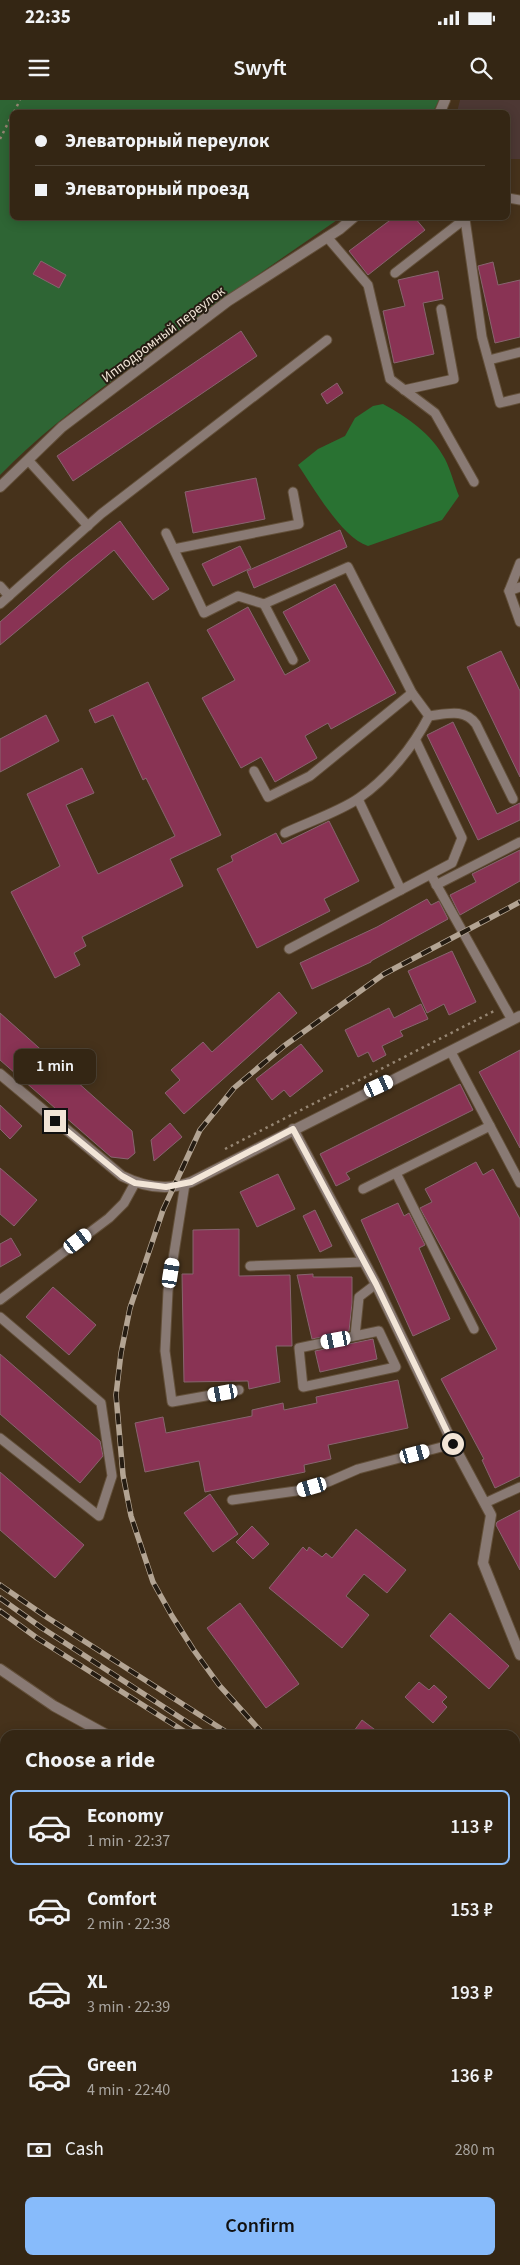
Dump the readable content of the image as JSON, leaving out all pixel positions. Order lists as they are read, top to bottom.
{
  "streets": {
    "street": ["Ипподромный переулок"]
  },
  "page": {
    "status": "22:35",
    "header": "Swyft",
    "banner": ["Элеваторный переулок", "Элеваторный проезд"],
    "bubble": "1 min",
    "heading": "Choose a ride",
    "list": [
      {
        "name": "Economy",
        "note": "1 min · 22:37",
        "value": "113 ₽"
      },
      {
        "name": "Comfort",
        "note": "2 min · 22:38",
        "value": "153 ₽"
      },
      {
        "name": "XL",
        "note": "3 min · 22:39",
        "value": "193 ₽"
      },
      {
        "name": "Green",
        "note": "4 min · 22:40",
        "value": "136 ₽"
      }
    ],
    "pay": ["Cash", "280 m"],
    "buttons": "Confirm"
  }
}
